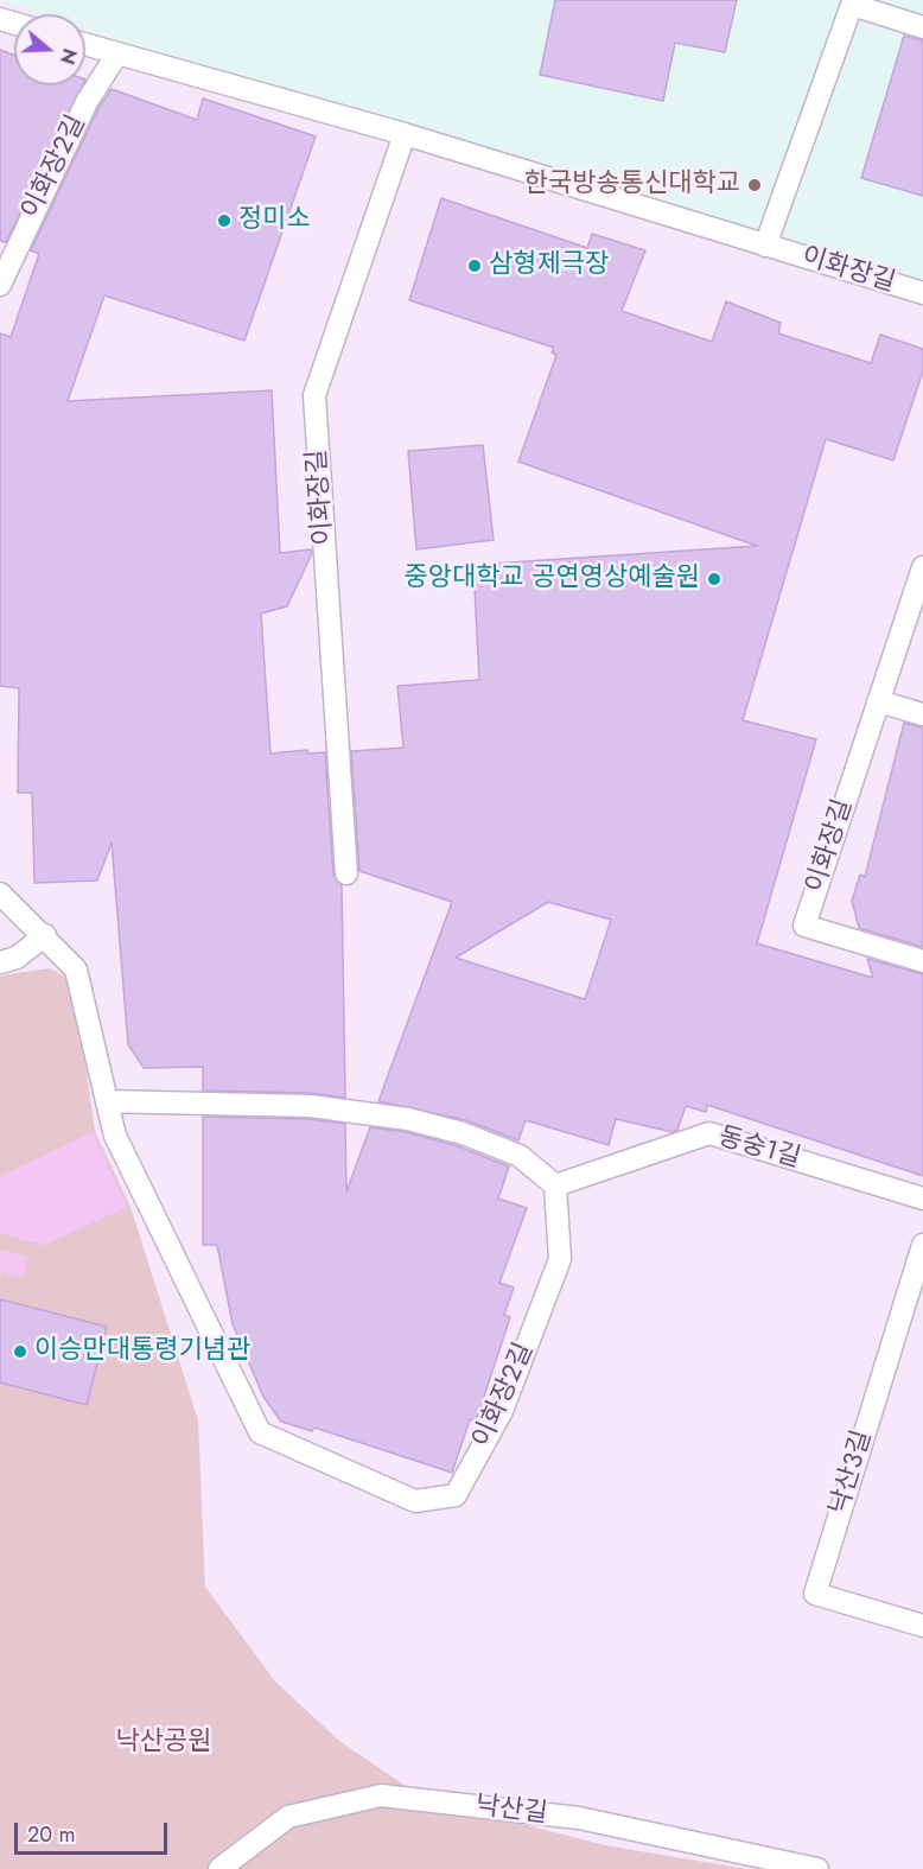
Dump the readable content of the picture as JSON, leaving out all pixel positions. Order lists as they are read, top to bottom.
{
  "streets": {
    "lane": [
      "이화장2길",
      "이화장길",
      "동숭1길",
      "낙산3길",
      "낙산길"
    ]
  },
  "crossings": [
    ["이화장2길", "이화장길"],
    ["이화장2길", "동숭1길"]
  ],
  "parks": ["낙산공원"],
  "places": [
    "한국방송통신대학교",
    "정미소",
    "삼형제극장",
    "중앙대학교 공연영상예술원",
    "이승만대통령기념관"
  ],
  "scale_bar": "20 m",
  "north": "right"
}
